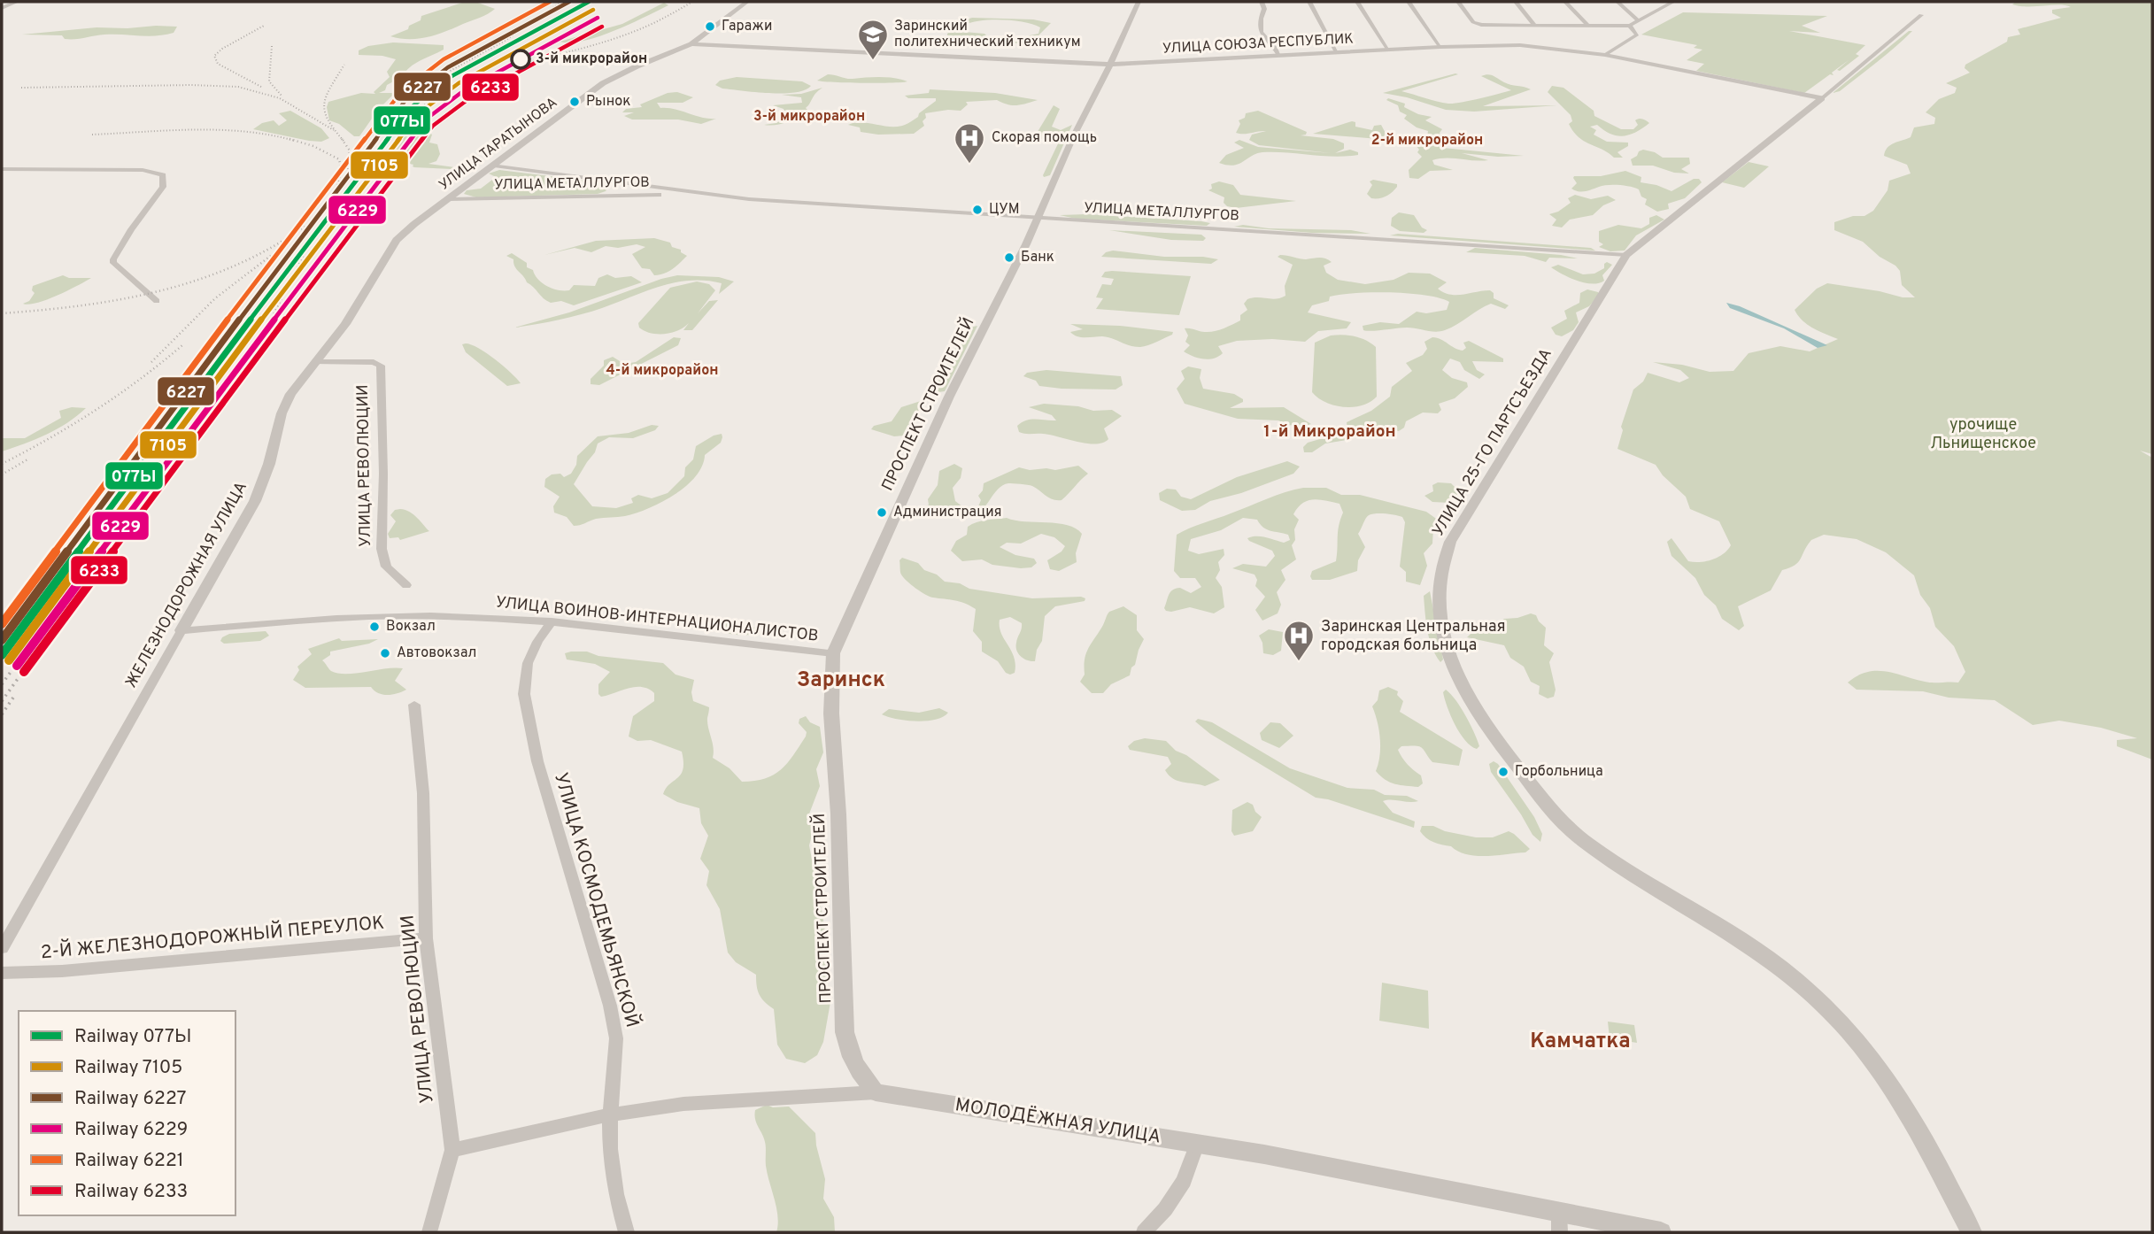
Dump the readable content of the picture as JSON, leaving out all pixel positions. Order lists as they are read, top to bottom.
{
  "streets": {
    "street": [
      "УЛИЦА СОЮЗА РЕСПУБЛИК",
      "УЛИЦА ТАРАТЫНОВА",
      "УЛИЦА МЕТАЛЛУРГОВ",
      "ПРОСПЕКТ СТРОИТЕЛЕЙ",
      "УЛИЦА 25-ГО ПАРТСЪЕЗДА",
      "УЛИЦА РЕВОЛЮЦИИ",
      "ЖЕЛЕЗНОДОРОЖНАЯ УЛИЦА",
      "УЛИЦА ВОИНОВ-ИНТЕРНАЦИОНАЛИСТОВ",
      "УЛИЦА КОСМОДЕМЬЯНСКОЙ",
      "2-Й ЖЕЛЕЗНОДОРОЖНЫЙ ПЕРЕУЛОК",
      "МОЛОДЁЖНАЯ УЛИЦА"
    ]
  },
  "crossings": [
    ["УЛИЦА СОЮЗА РЕСПУБЛИК", "УЛИЦА ТАРАТЫНОВА"],
    ["УЛИЦА СОЮЗА РЕСПУБЛИК", "ПРОСПЕКТ СТРОИТЕЛЕЙ"],
    ["УЛИЦА СОЮЗА РЕСПУБЛИК", "УЛИЦА 25-ГО ПАРТСЪЕЗДА"],
    ["УЛИЦА ТАРАТЫНОВА", "УЛИЦА МЕТАЛЛУРГОВ"],
    ["УЛИЦА ТАРАТЫНОВА", "ЖЕЛЕЗНОДОРОЖНАЯ УЛИЦА"],
    ["УЛИЦА МЕТАЛЛУРГОВ", "ПРОСПЕКТ СТРОИТЕЛЕЙ"],
    ["УЛИЦА МЕТАЛЛУРГОВ", "УЛИЦА 25-ГО ПАРТСЪЕЗДА"],
    ["ПРОСПЕКТ СТРОИТЕЛЕЙ", "УЛИЦА ВОИНОВ-ИНТЕРНАЦИОНАЛИСТОВ"],
    ["ПРОСПЕКТ СТРОИТЕЛЕЙ", "МОЛОДЁЖНАЯ УЛИЦА"],
    ["УЛИЦА РЕВОЛЮЦИИ", "ЖЕЛЕЗНОДОРОЖНАЯ УЛИЦА"],
    ["УЛИЦА РЕВОЛЮЦИИ", "2-Й ЖЕЛЕЗНОДОРОЖНЫЙ ПЕРЕУЛОК"],
    ["УЛИЦА РЕВОЛЮЦИИ", "МОЛОДЁЖНАЯ УЛИЦА"],
    ["ЖЕЛЕЗНОДОРОЖНАЯ УЛИЦА", "УЛИЦА ВОИНОВ-ИНТЕРНАЦИОНАЛИСТОВ"],
    ["УЛИЦА ВОИНОВ-ИНТЕРНАЦИОНАЛИСТОВ", "УЛИЦА КОСМОДЕМЬЯНСКОЙ"],
    ["УЛИЦА КОСМОДЕМЬЯНСКОЙ", "МОЛОДЁЖНАЯ УЛИЦА"]
  ],
  "districts": [
    "3-й микрорайон",
    "2-й микрорайон",
    "4-й микрорайон",
    "1-й Микрорайон",
    "Заринск",
    "Камчатка"
  ],
  "parks": ["урочище Льнищенское"],
  "places": {
    "other": [
      "Гаражи",
      "3-й микрорайон",
      "Рынок",
      "ЦУМ",
      "Банк",
      "Администрация",
      "Вокзал",
      "Автовокзал",
      "Горбольница"
    ],
    "school or university": ["Заринский политехнический техникум"],
    "hospital": ["Скорая помощь", "Заринская Центральная городская больница"]
  },
  "lines": [
    "rail line 077Ы",
    "rail line 6227",
    "rail line 6221",
    "rail line 7105",
    "rail line 6229",
    "rail line 6233"
  ],
  "legend": [
    "Railway 077Ы",
    "Railway 7105",
    "Railway 6227",
    "Railway 6229",
    "Railway 6221",
    "Railway 6233"
  ]
}
